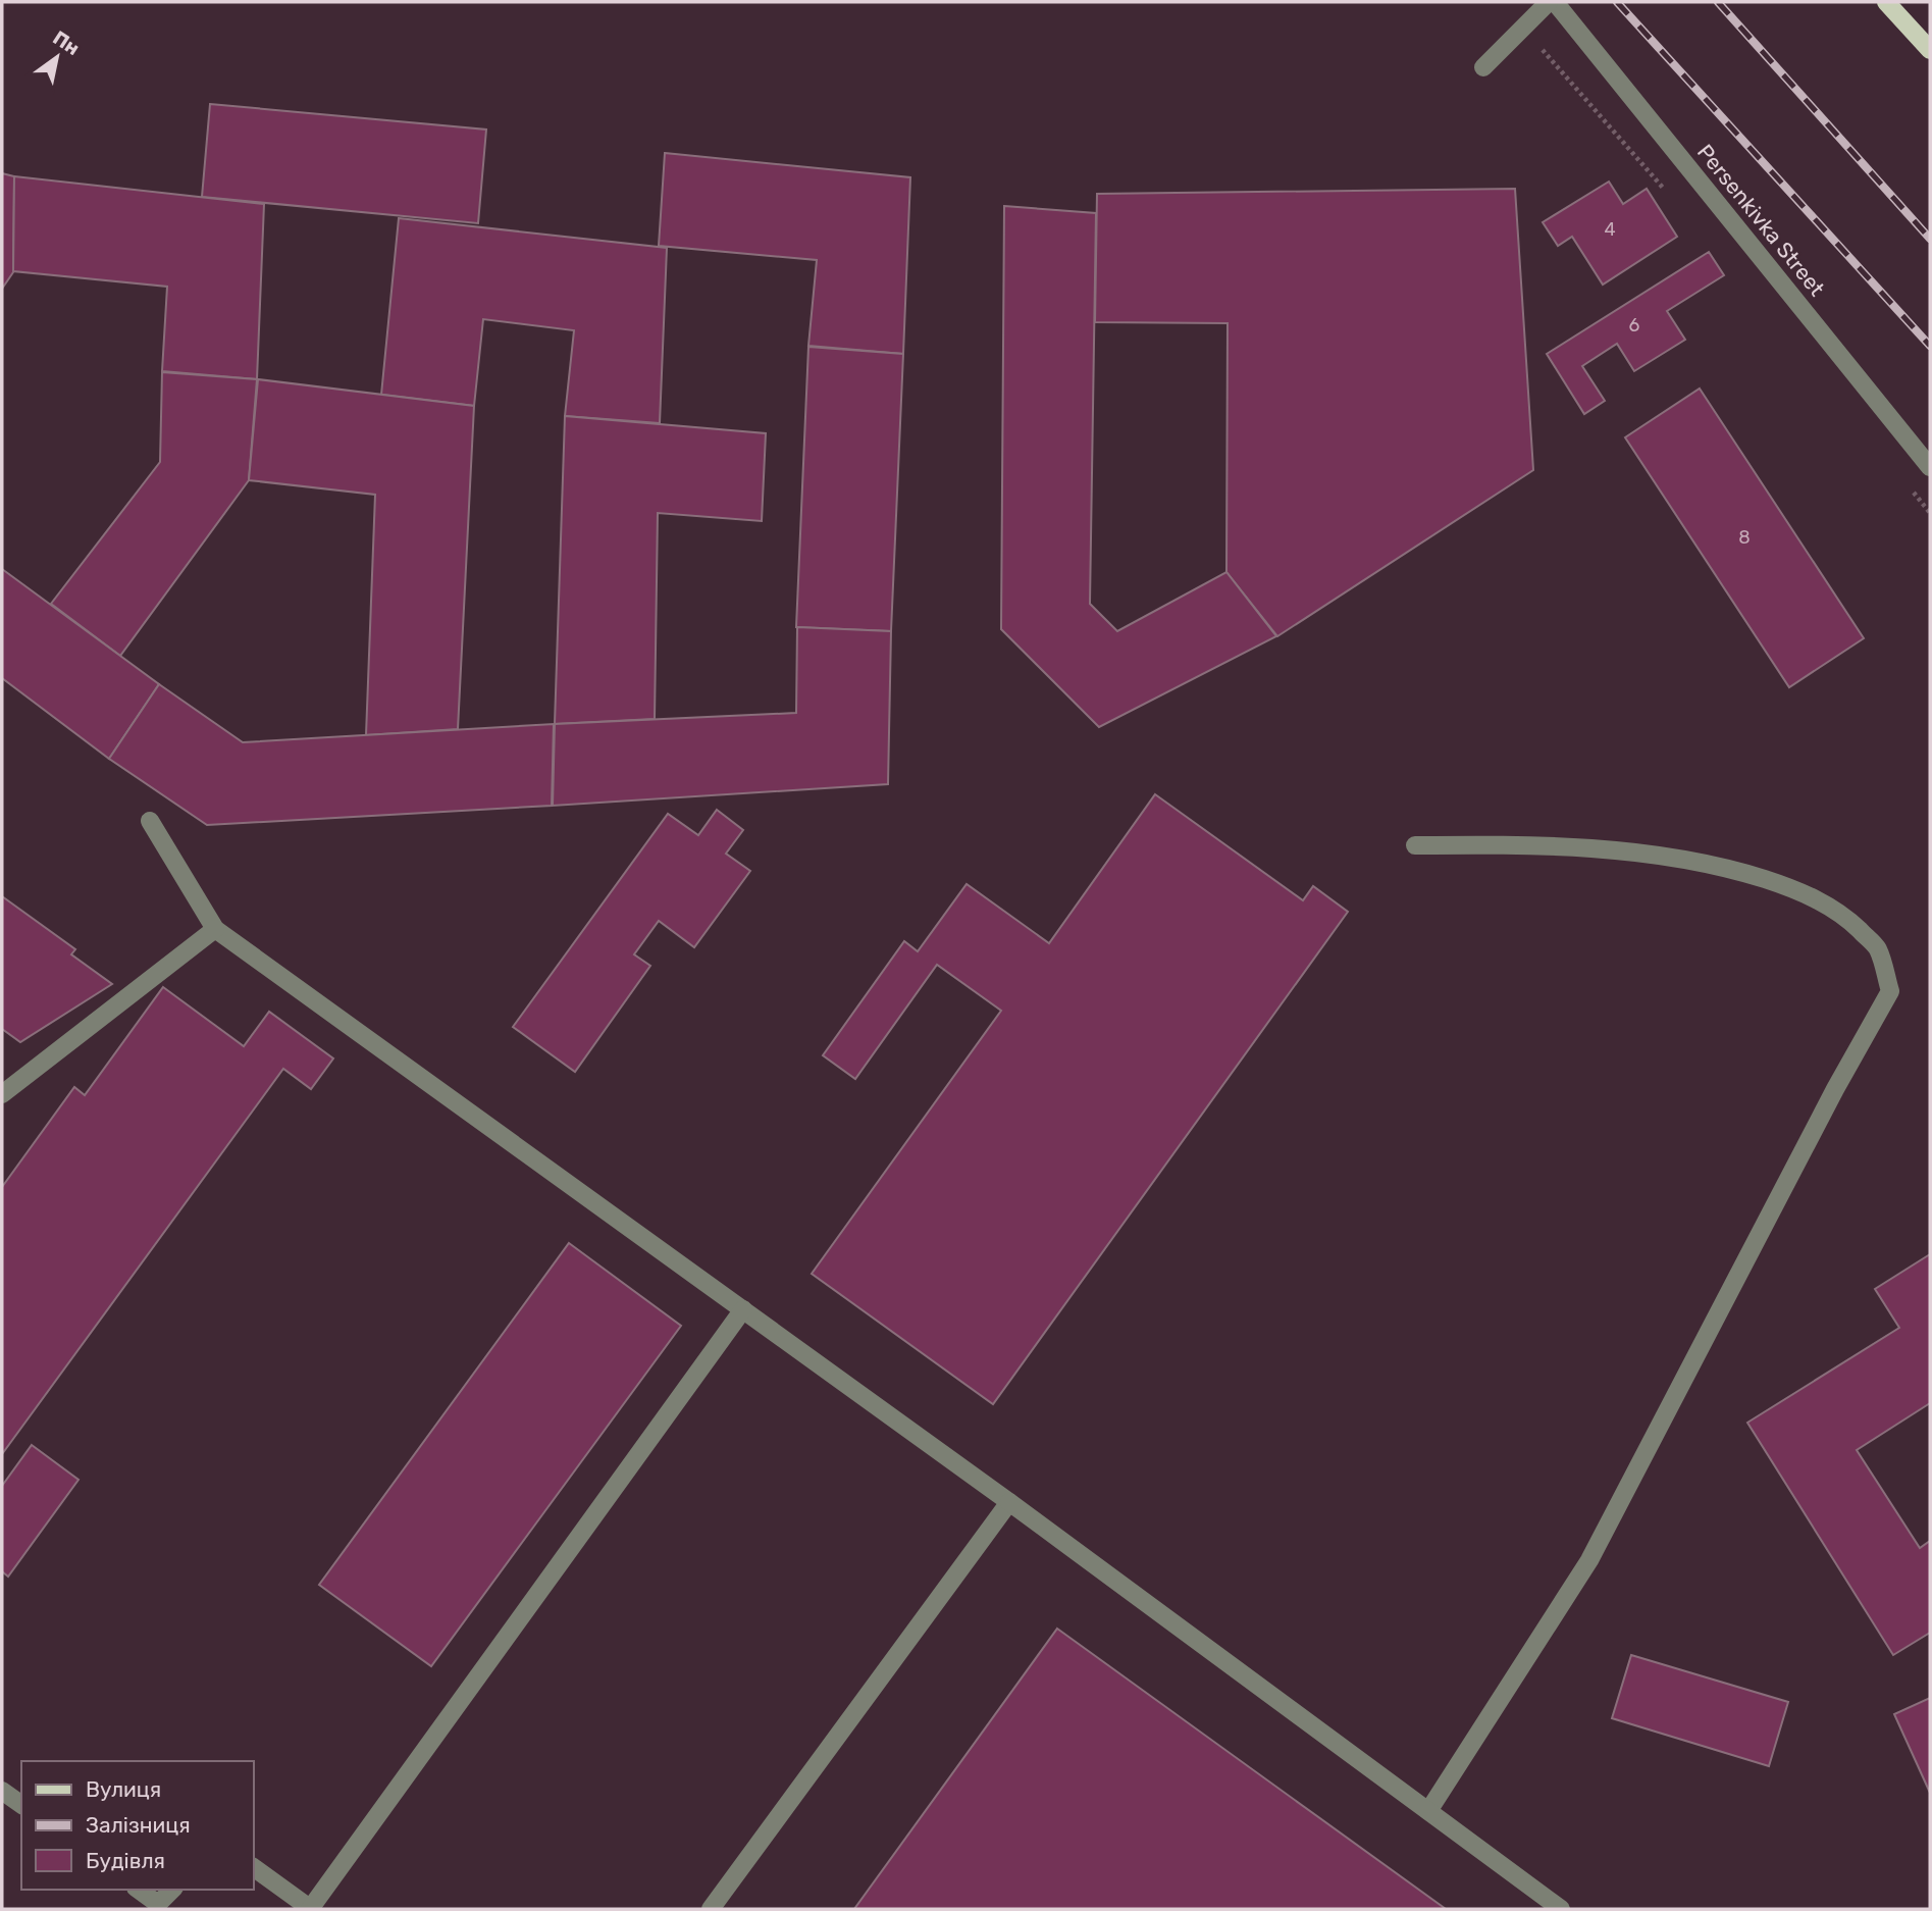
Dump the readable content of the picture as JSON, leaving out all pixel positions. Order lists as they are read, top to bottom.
{
  "streets": {
    "street": ["Persenkivka Street"]
  },
  "house_numbers": ["4", "6", "8"],
  "legend": ["Вулиця", "Залізниця", "Будівля"],
  "north": "top right"
}
